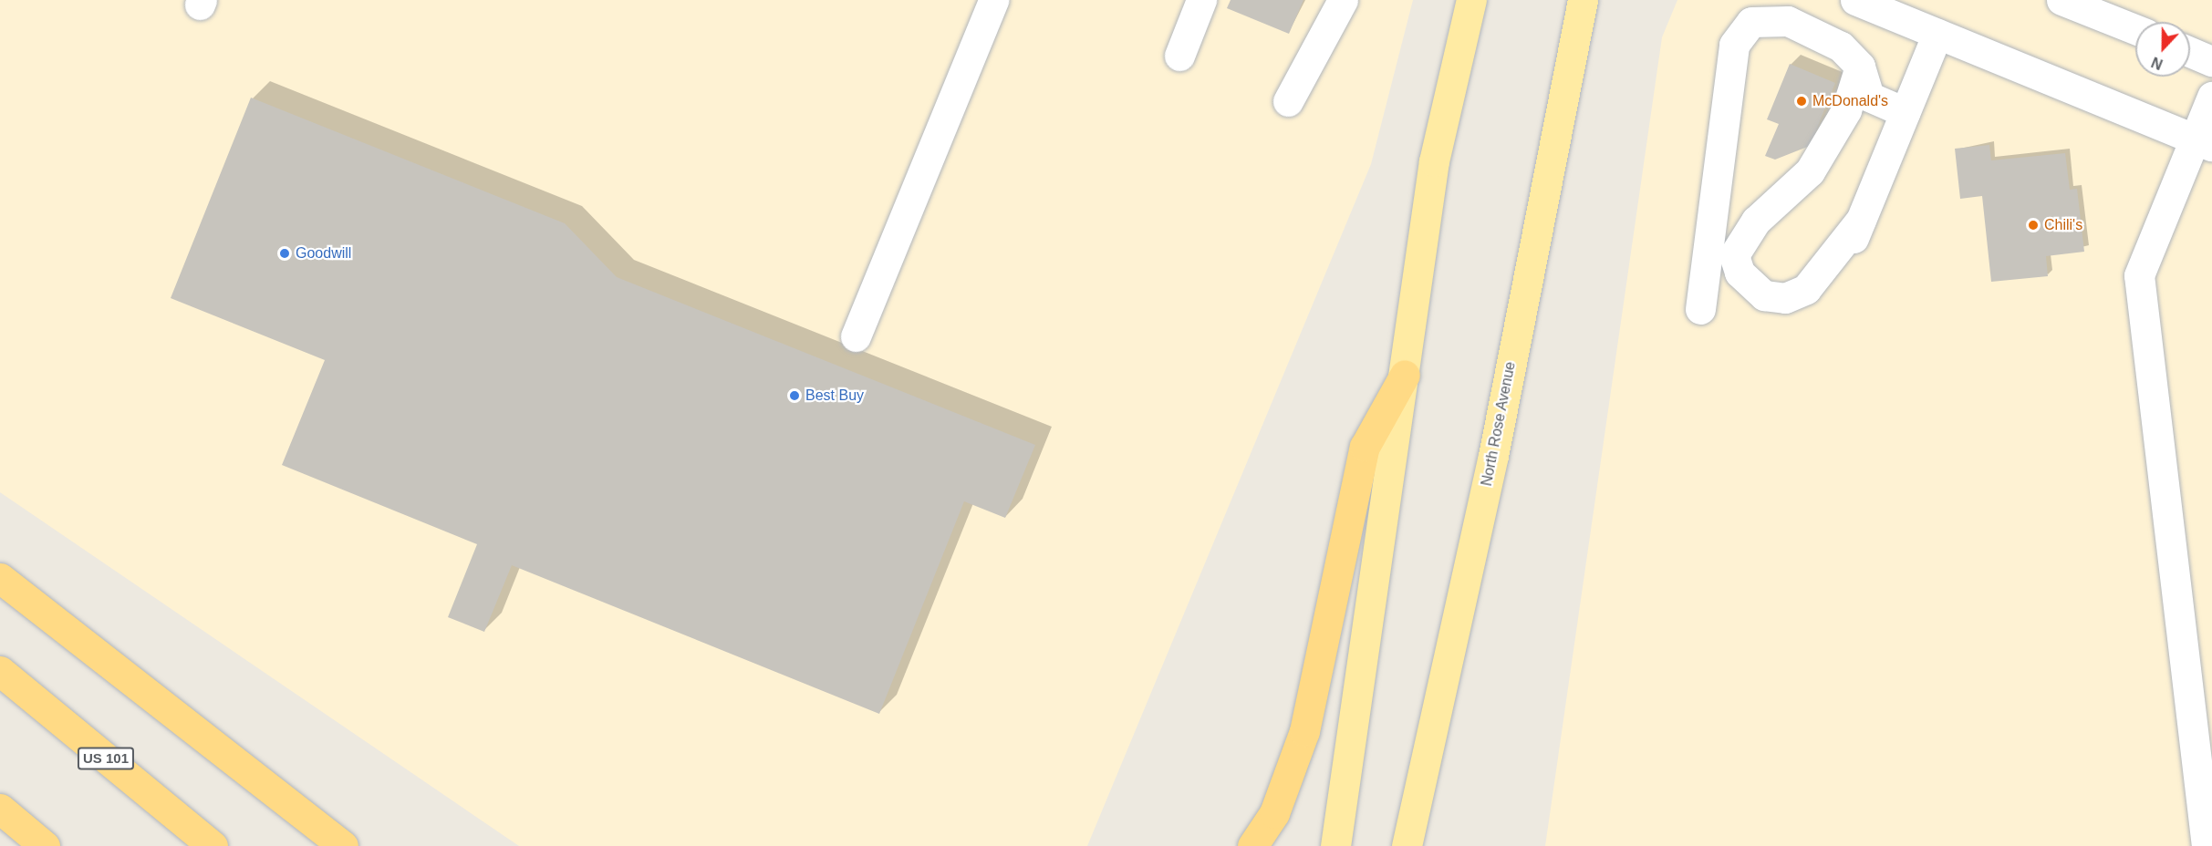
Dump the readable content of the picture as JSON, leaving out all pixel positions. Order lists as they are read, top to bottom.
{
  "streets": {
    "highway": ["US 101"],
    "main road": ["North Rose Avenue"]
  },
  "places": [
    "McDonald's",
    "Chili's",
    "Goodwill",
    "Best Buy"
  ],
  "north": "bottom"
}
